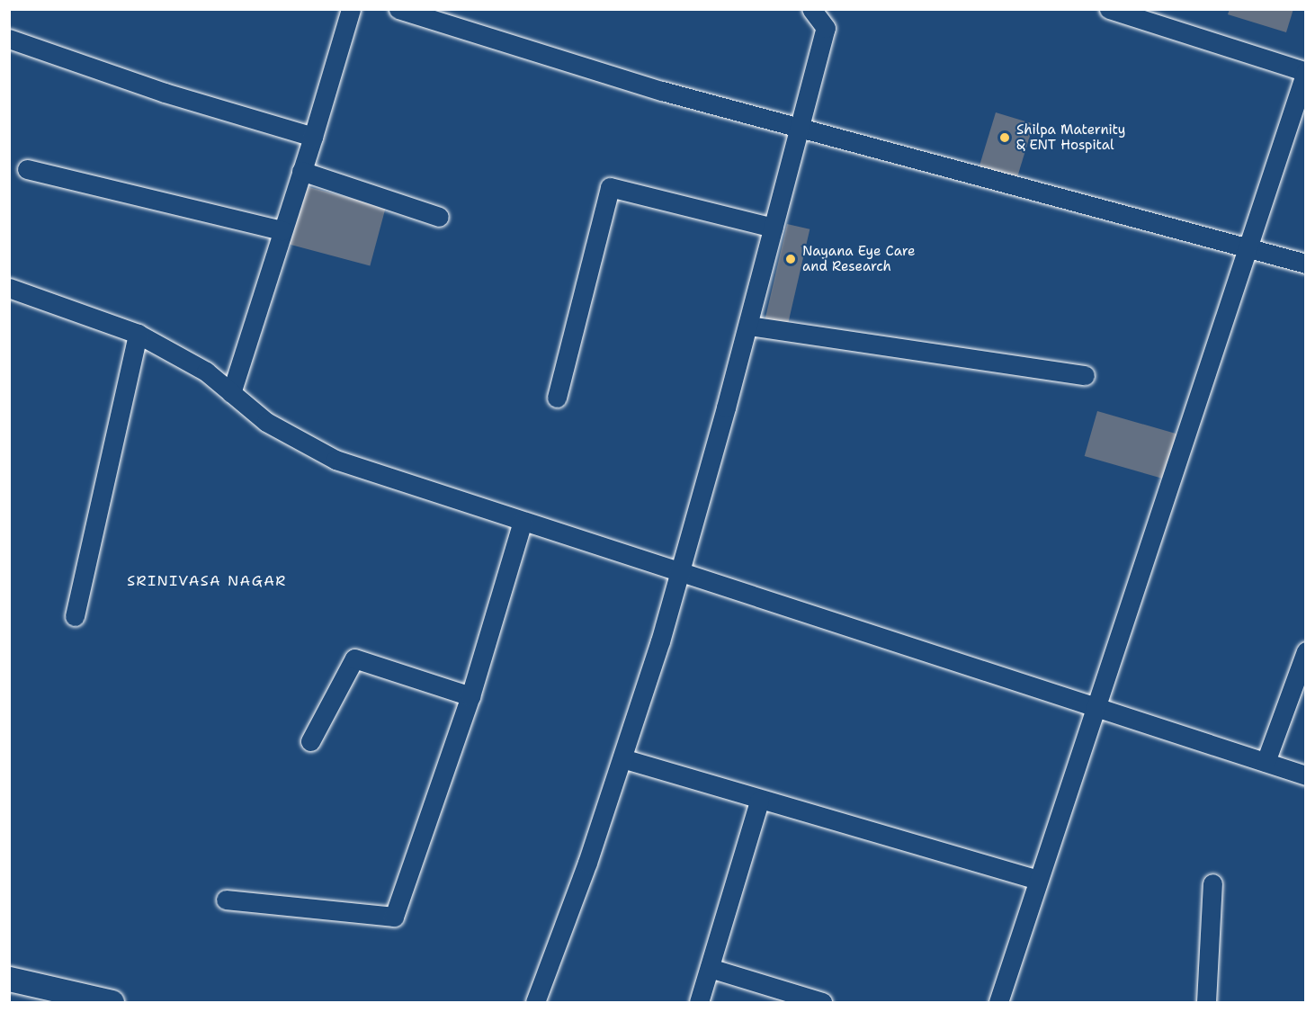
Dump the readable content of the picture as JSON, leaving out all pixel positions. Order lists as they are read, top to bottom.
{
  "districts": ["SRINIVASA NAGAR"],
  "places": ["Shilpa Maternity & ENT Hospital", "Nayana Eye Care and Research"]
}
